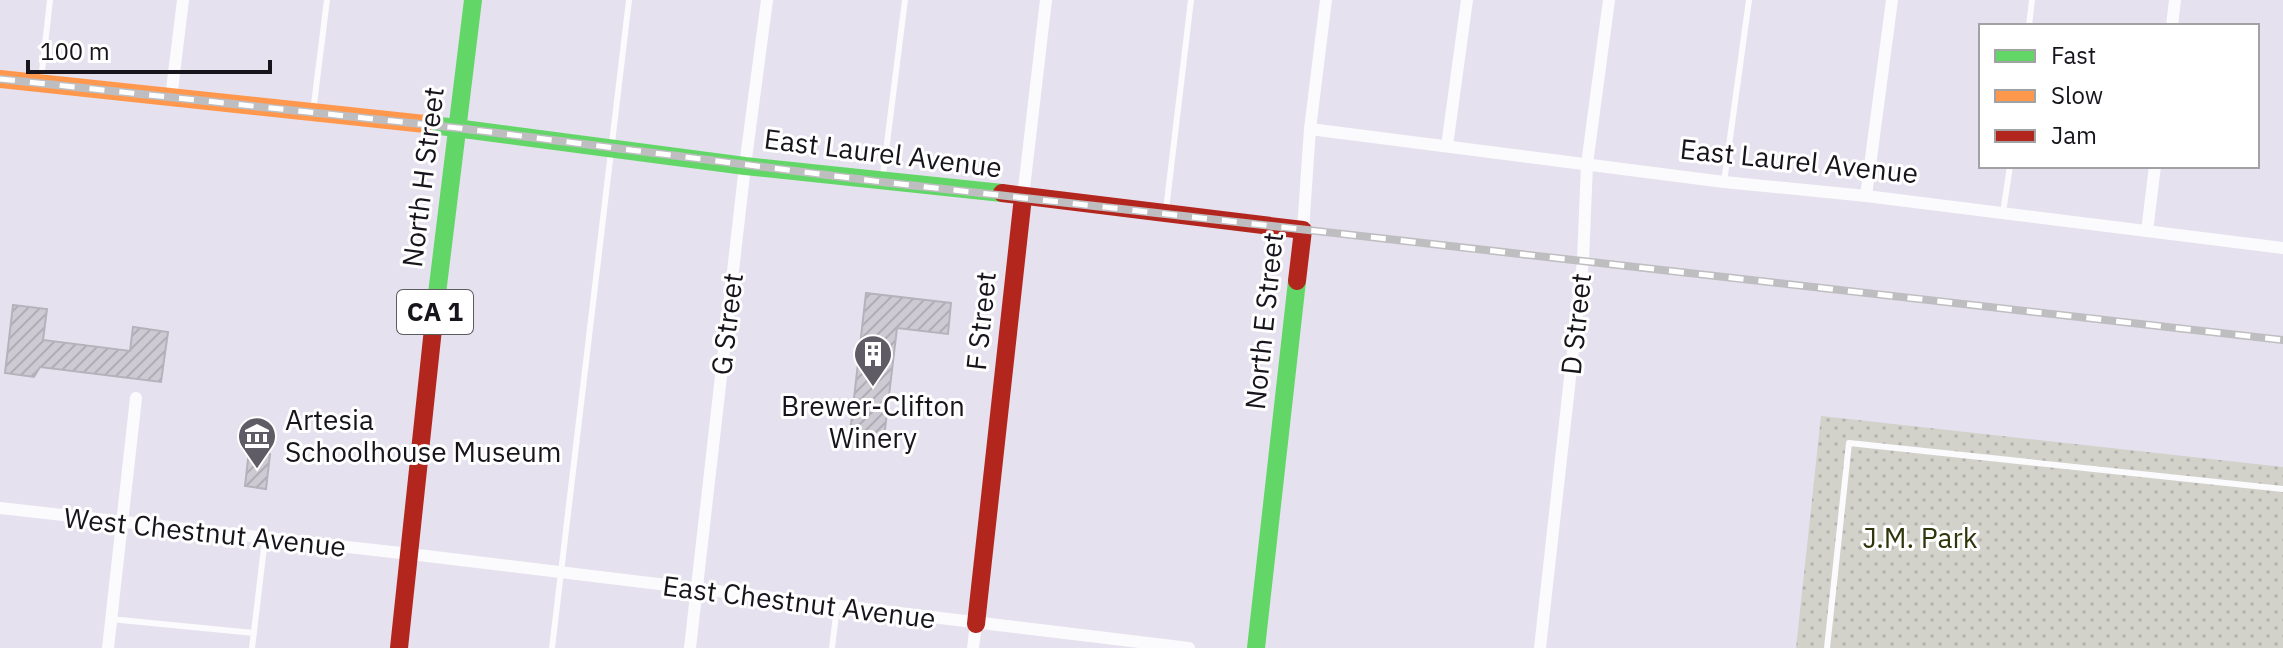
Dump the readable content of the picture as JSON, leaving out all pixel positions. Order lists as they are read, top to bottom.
{
  "streets": {
    "main road": [
      "East Laurel Avenue",
      "North H Street",
      "CA 1",
      "F Street",
      "North E Street"
    ],
    "street": [
      "G Street",
      "D Street",
      "West Chestnut Avenue",
      "East Chestnut Avenue"
    ]
  },
  "crossings": [
    ["East Laurel Avenue", "North H Street"],
    ["East Laurel Avenue", "F Street"],
    ["East Laurel Avenue", "North E Street"],
    ["East Laurel Avenue", "G Street"],
    ["East Laurel Avenue", "D Street"],
    ["North H Street", "West Chestnut Avenue"],
    ["North H Street", "East Chestnut Avenue"],
    ["F Street", "East Chestnut Avenue"],
    ["G Street", "East Chestnut Avenue"],
    ["West Chestnut Avenue", "East Chestnut Avenue"]
  ],
  "parks": ["J.M. Park"],
  "places": {
    "building": ["Brewer-Clifton Winery"],
    "museum": ["Artesia Schoolhouse Museum"]
  },
  "legend": ["Fast", "Slow", "Jam"],
  "scale_bar": "100 m"
}
